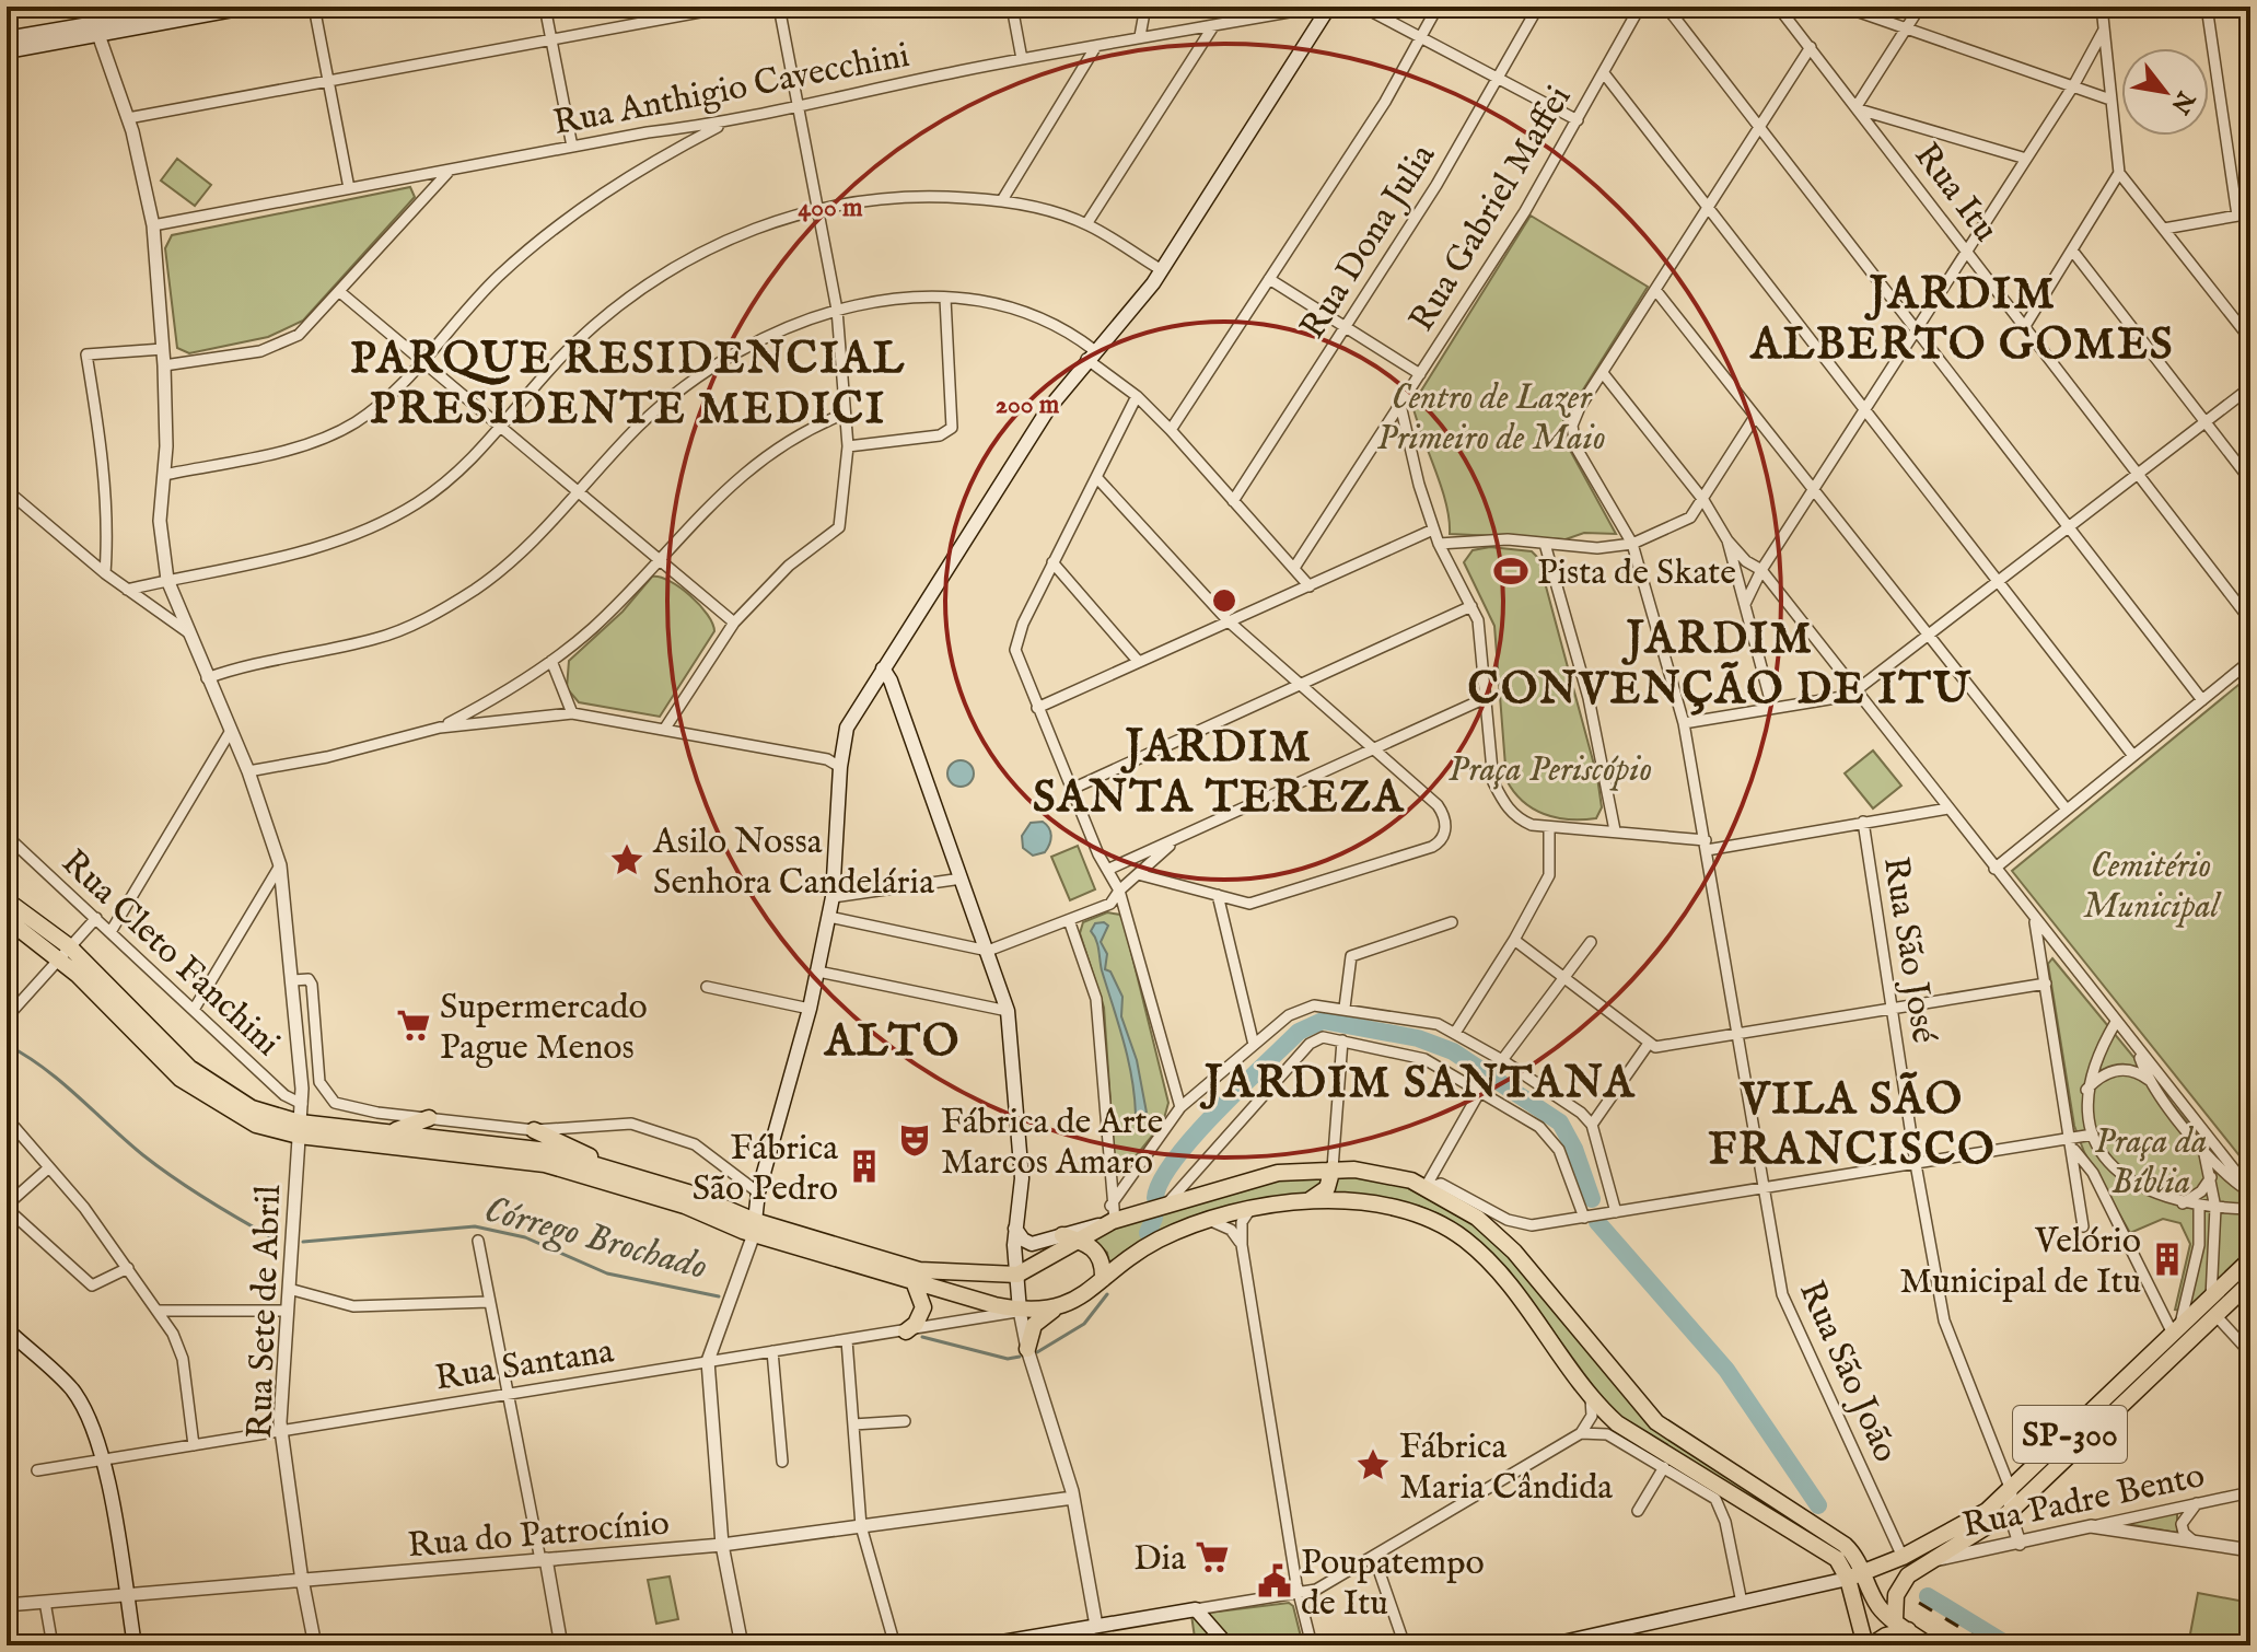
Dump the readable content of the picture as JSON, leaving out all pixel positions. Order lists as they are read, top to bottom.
{
  "streets": {
    "main road": ["SP-300"],
    "street": [
      "Rua Anthigio Cavecchini",
      "Rua Itu",
      "Rua Gabriel Maffei",
      "Rua Dona Julia",
      "Rua São José",
      "Rua Cleto Fanchini",
      "Rua Sete de Abril",
      "Rua Santana",
      "Rua São João",
      "Rua Padre Bento",
      "Rua do Patrocínio"
    ]
  },
  "crossings": [
    ["Rua Anthigio Cavecchini", "Rua Sete de Abril"],
    ["Rua Itu", "Rua São João"],
    ["Rua São José", "SP-300"],
    ["Rua Cleto Fanchini", "Rua Sete de Abril"],
    ["Rua Sete de Abril", "Rua Santana"],
    ["Rua Sete de Abril", "Rua do Patrocínio"],
    ["Rua São João", "SP-300"],
    ["SP-300", "Rua Padre Bento"]
  ],
  "districts": [
    "JARDIM ALBERTO GOMES",
    "PARQUE RESIDENCIAL PRESIDENTE MEDICI",
    "JARDIM CONVENÇÃO DE ITU",
    "JARDIM SANTA TEREZA",
    "ALTO",
    "JARDIM SANTANA",
    "VILA SÃO FRANCISCO"
  ],
  "water": ["Córrego Brochado"],
  "parks": [
    "Centro de Lazer Primeiro de Maio",
    "Praça Periscópio",
    "Cemitério Municipal",
    "Praça da Bíblia"
  ],
  "places": {
    "sports": ["Pista de Skate"],
    "place": ["Asilo Nossa Senhora Candelária", "Fábrica Maria Cândida"],
    "supermarket": ["Supermercado Pague Menos", "Dia"],
    "theatre": ["Fábrica de Arte Marcos Amaro"],
    "building": ["Fábrica São Pedro", "Velório Municipal de Itu"],
    "public building": ["Poupatempo de Itu"]
  },
  "north": "bottom right",
  "rings": ["400 m", "200 m"]
}
